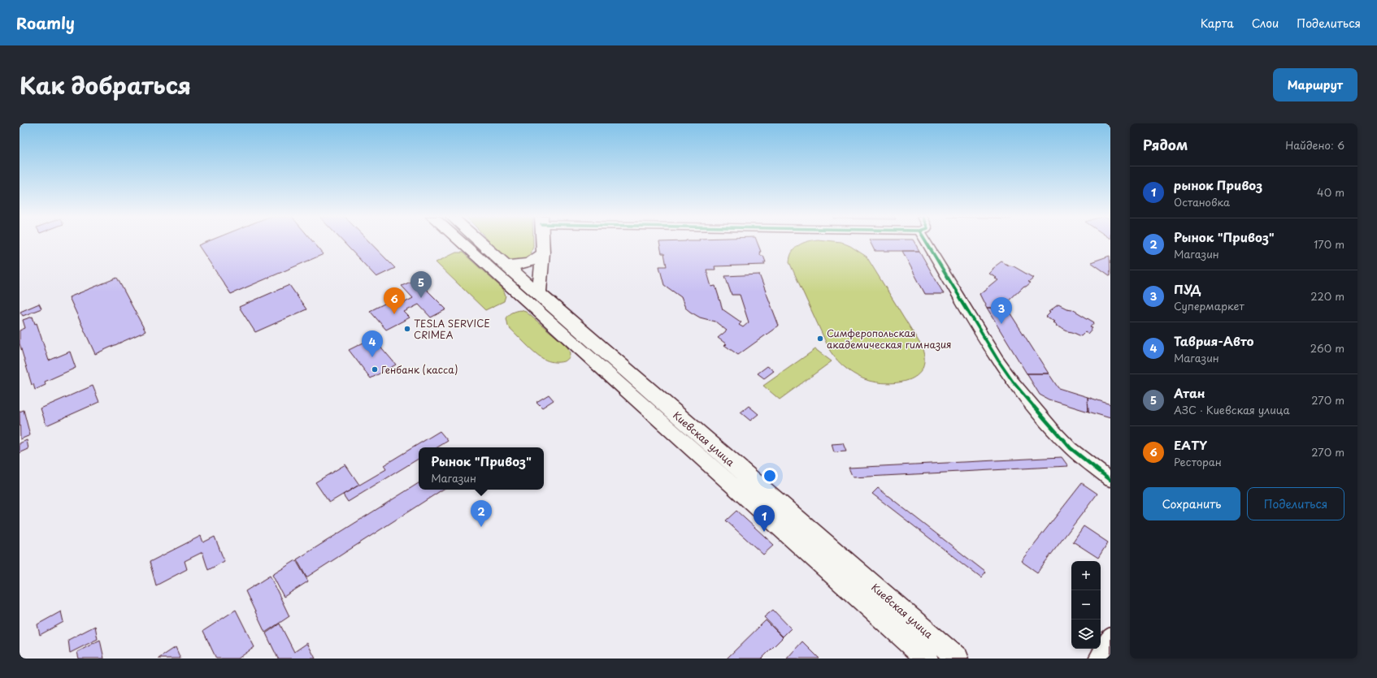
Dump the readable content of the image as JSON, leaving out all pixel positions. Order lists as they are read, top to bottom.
{
  "streets": {
    "main road": ["Киевская улица"]
  },
  "places": ["TESLA SERVICE CRIMEA", "Симферопольская академическая гимназия", "Генбанк (касса)"],
  "page": {
    "header": "Roamly",
    "nav": ["Карта", "Слои", "Поделиться"],
    "title": "Как добраться",
    "buttons": [
      "Маршрут",
      ["Сохранить", "Поделиться"]
    ],
    "heading": ["Рядом", "Найдено: 6"],
    "list": [
      {
        "mark": "1",
        "name": "рынок Привоз",
        "note": "Остановка",
        "value": "40 m"
      },
      {
        "mark": "2",
        "name": "Рынок \"Привоз\"",
        "note": "Магазин",
        "value": "170 m"
      },
      {
        "mark": "3",
        "name": "ПУД",
        "note": "Супермаркет",
        "value": "220 m"
      },
      {
        "mark": "4",
        "name": "Таврия-Авто",
        "note": "Магазин",
        "value": "260 m"
      },
      {
        "mark": "5",
        "name": "Атан",
        "note": "АЗС · Киевская улица",
        "value": "270 m"
      },
      {
        "mark": "6",
        "name": "EАTY",
        "note": "Ресторан",
        "value": "270 m"
      }
    ],
    "pins": [
      "5",
      "6",
      "3",
      "4",
      "2",
      "1"
    ],
    "popup": ["Рынок \"Привоз\"", "Магазин"],
    "map_buttons": ["+", "−"]
  }
}
